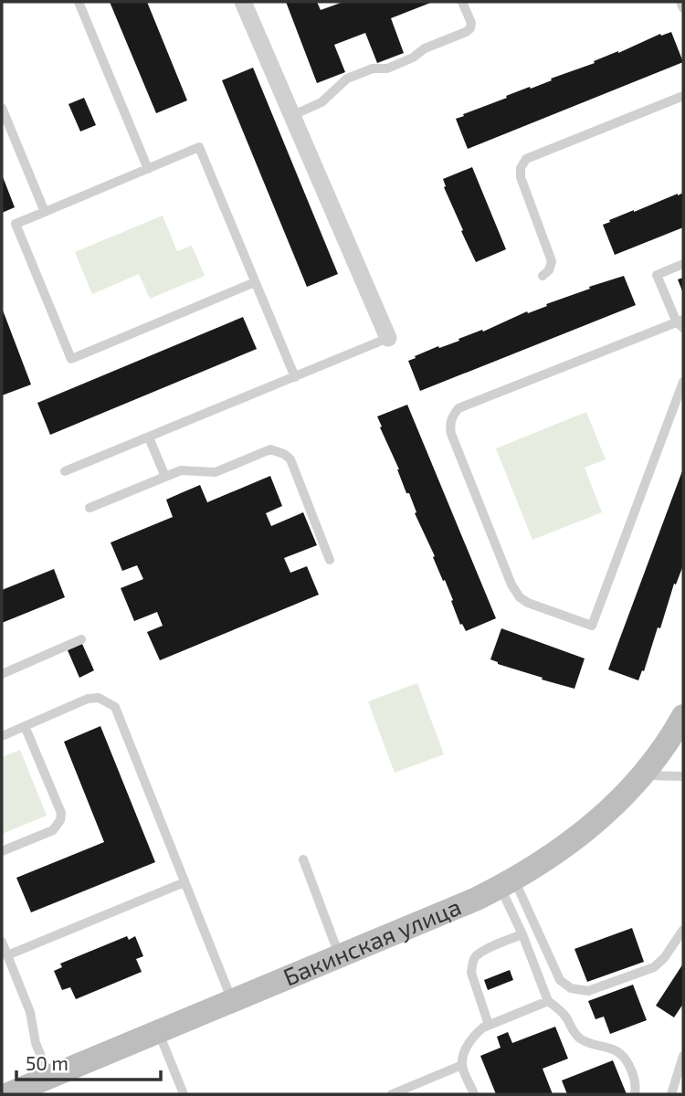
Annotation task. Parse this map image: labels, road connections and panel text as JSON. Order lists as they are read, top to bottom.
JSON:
{
  "streets": {
    "street": ["Бакинская улица"]
  },
  "scale_bar": "50 m"
}
